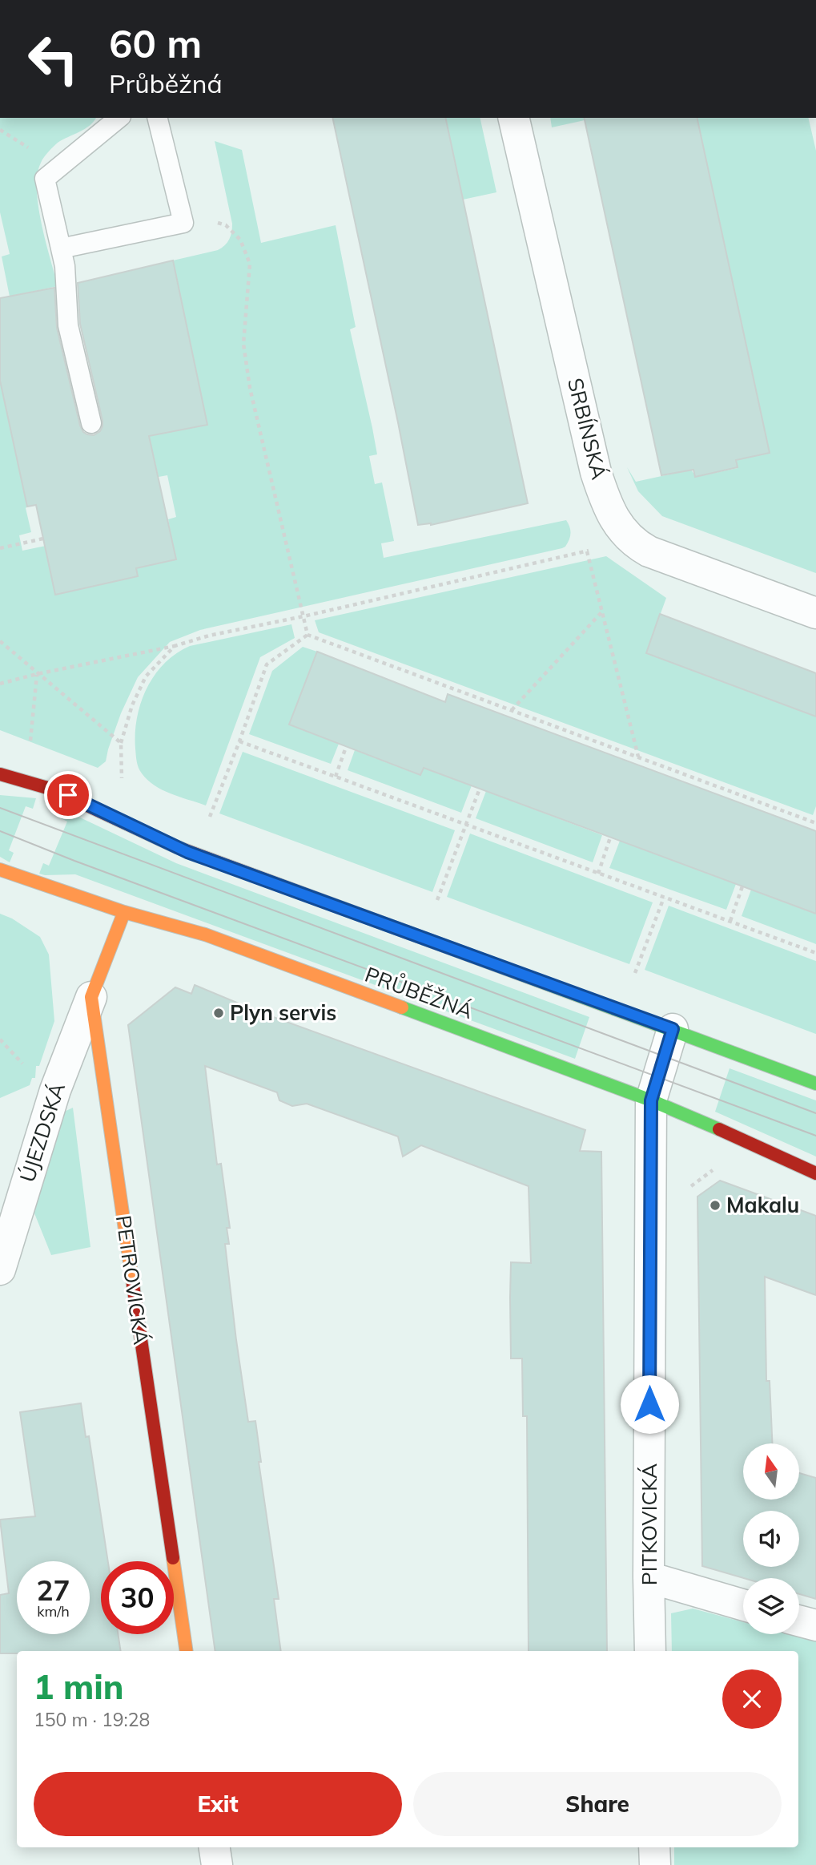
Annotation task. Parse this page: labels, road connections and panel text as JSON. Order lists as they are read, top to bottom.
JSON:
{
  "streets": {
    "main road": ["PRŮBĚŽNÁ", "PETROVICKÁ"],
    "street": ["SRBÍNSKÁ", "ÚJEZDSKÁ", "PITKOVICKÁ"]
  },
  "crossings": [
    ["PRŮBĚŽNÁ", "PETROVICKÁ"],
    ["PRŮBĚŽNÁ", "PITKOVICKÁ"],
    ["ÚJEZDSKÁ", "PETROVICKÁ"]
  ],
  "places": ["Plyn servis", "Makalu"],
  "north": "top",
  "page": {
    "turn": ["60 m", "Průběžná"],
    "speed": "27 km/h",
    "limit": "30",
    "heading": ["1 min", "150 m · 19:28"],
    "buttons": ["Exit", "Share"]
  }
}
